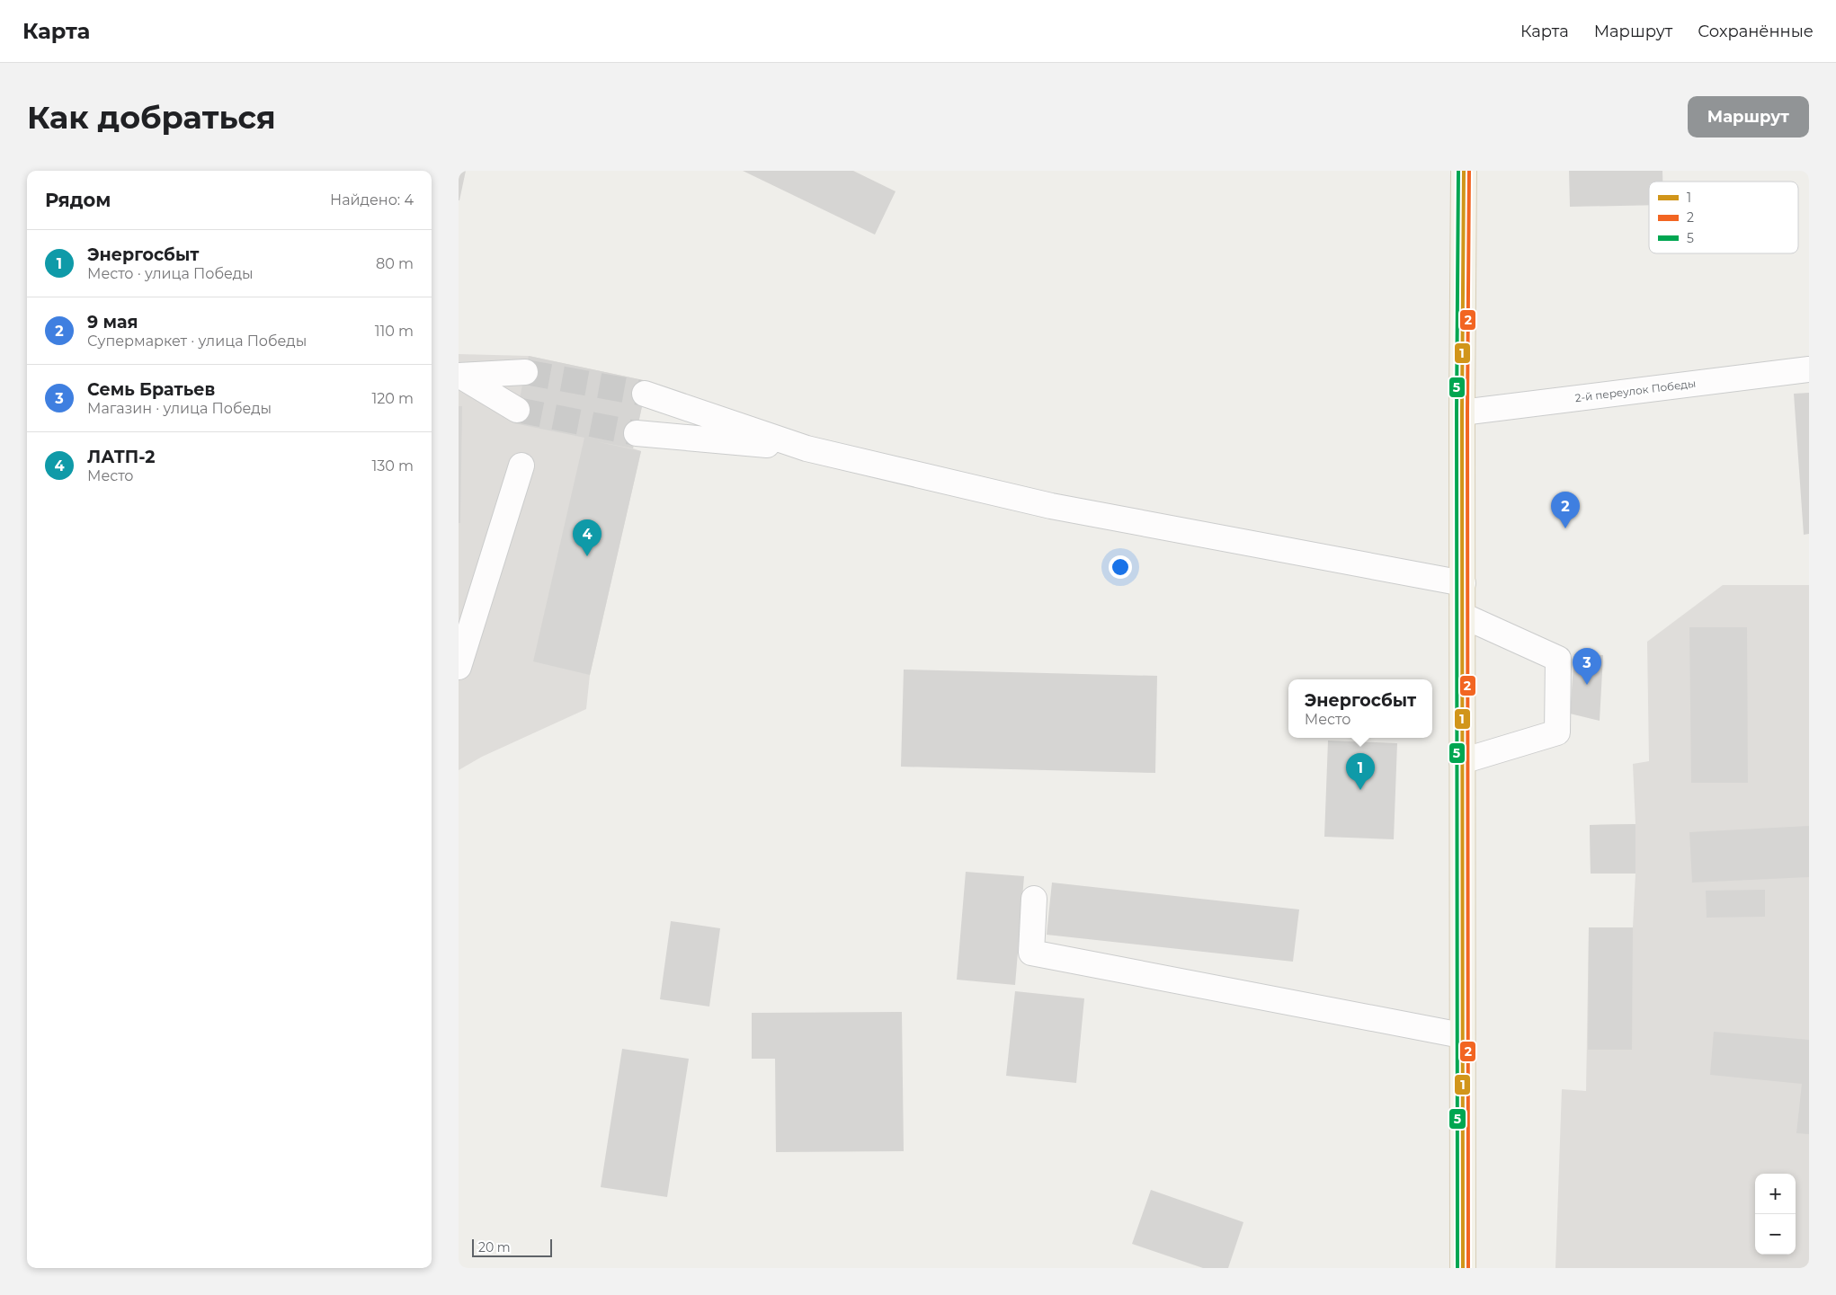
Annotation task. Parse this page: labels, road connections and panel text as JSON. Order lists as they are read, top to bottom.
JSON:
{
  "streets": {
    "street": ["2-й переулок Победы"]
  },
  "lines": ["transit line 1", "transit line 2", "transit line 5"],
  "legend": ["1", "2", "5"],
  "scale_bar": "20 m",
  "page": {
    "header": "Карта",
    "nav": ["Карта", "Маршрут", "Сохранённые"],
    "buttons": "Маршрут",
    "title": "Как добраться",
    "heading": ["Рядом", "Найдено: 4"],
    "list": [
      {
        "mark": "1",
        "name": "Энергосбыт",
        "note": "Место · улица Победы",
        "value": "80 m"
      },
      {
        "mark": "2",
        "name": "9 мая",
        "note": "Супермаркет · улица Победы",
        "value": "110 m"
      },
      {
        "mark": "3",
        "name": "Семь Братьев",
        "note": "Магазин · улица Победы",
        "value": "120 m"
      },
      {
        "mark": "4",
        "name": "ЛАТП-2",
        "note": "Место",
        "value": "130 m"
      }
    ],
    "pins": [
      "2",
      "4",
      "3",
      "1"
    ],
    "popup": ["Энергосбыт", "Место"],
    "map_buttons": ["+", "−"],
    "scale": "20 m"
  }
}
